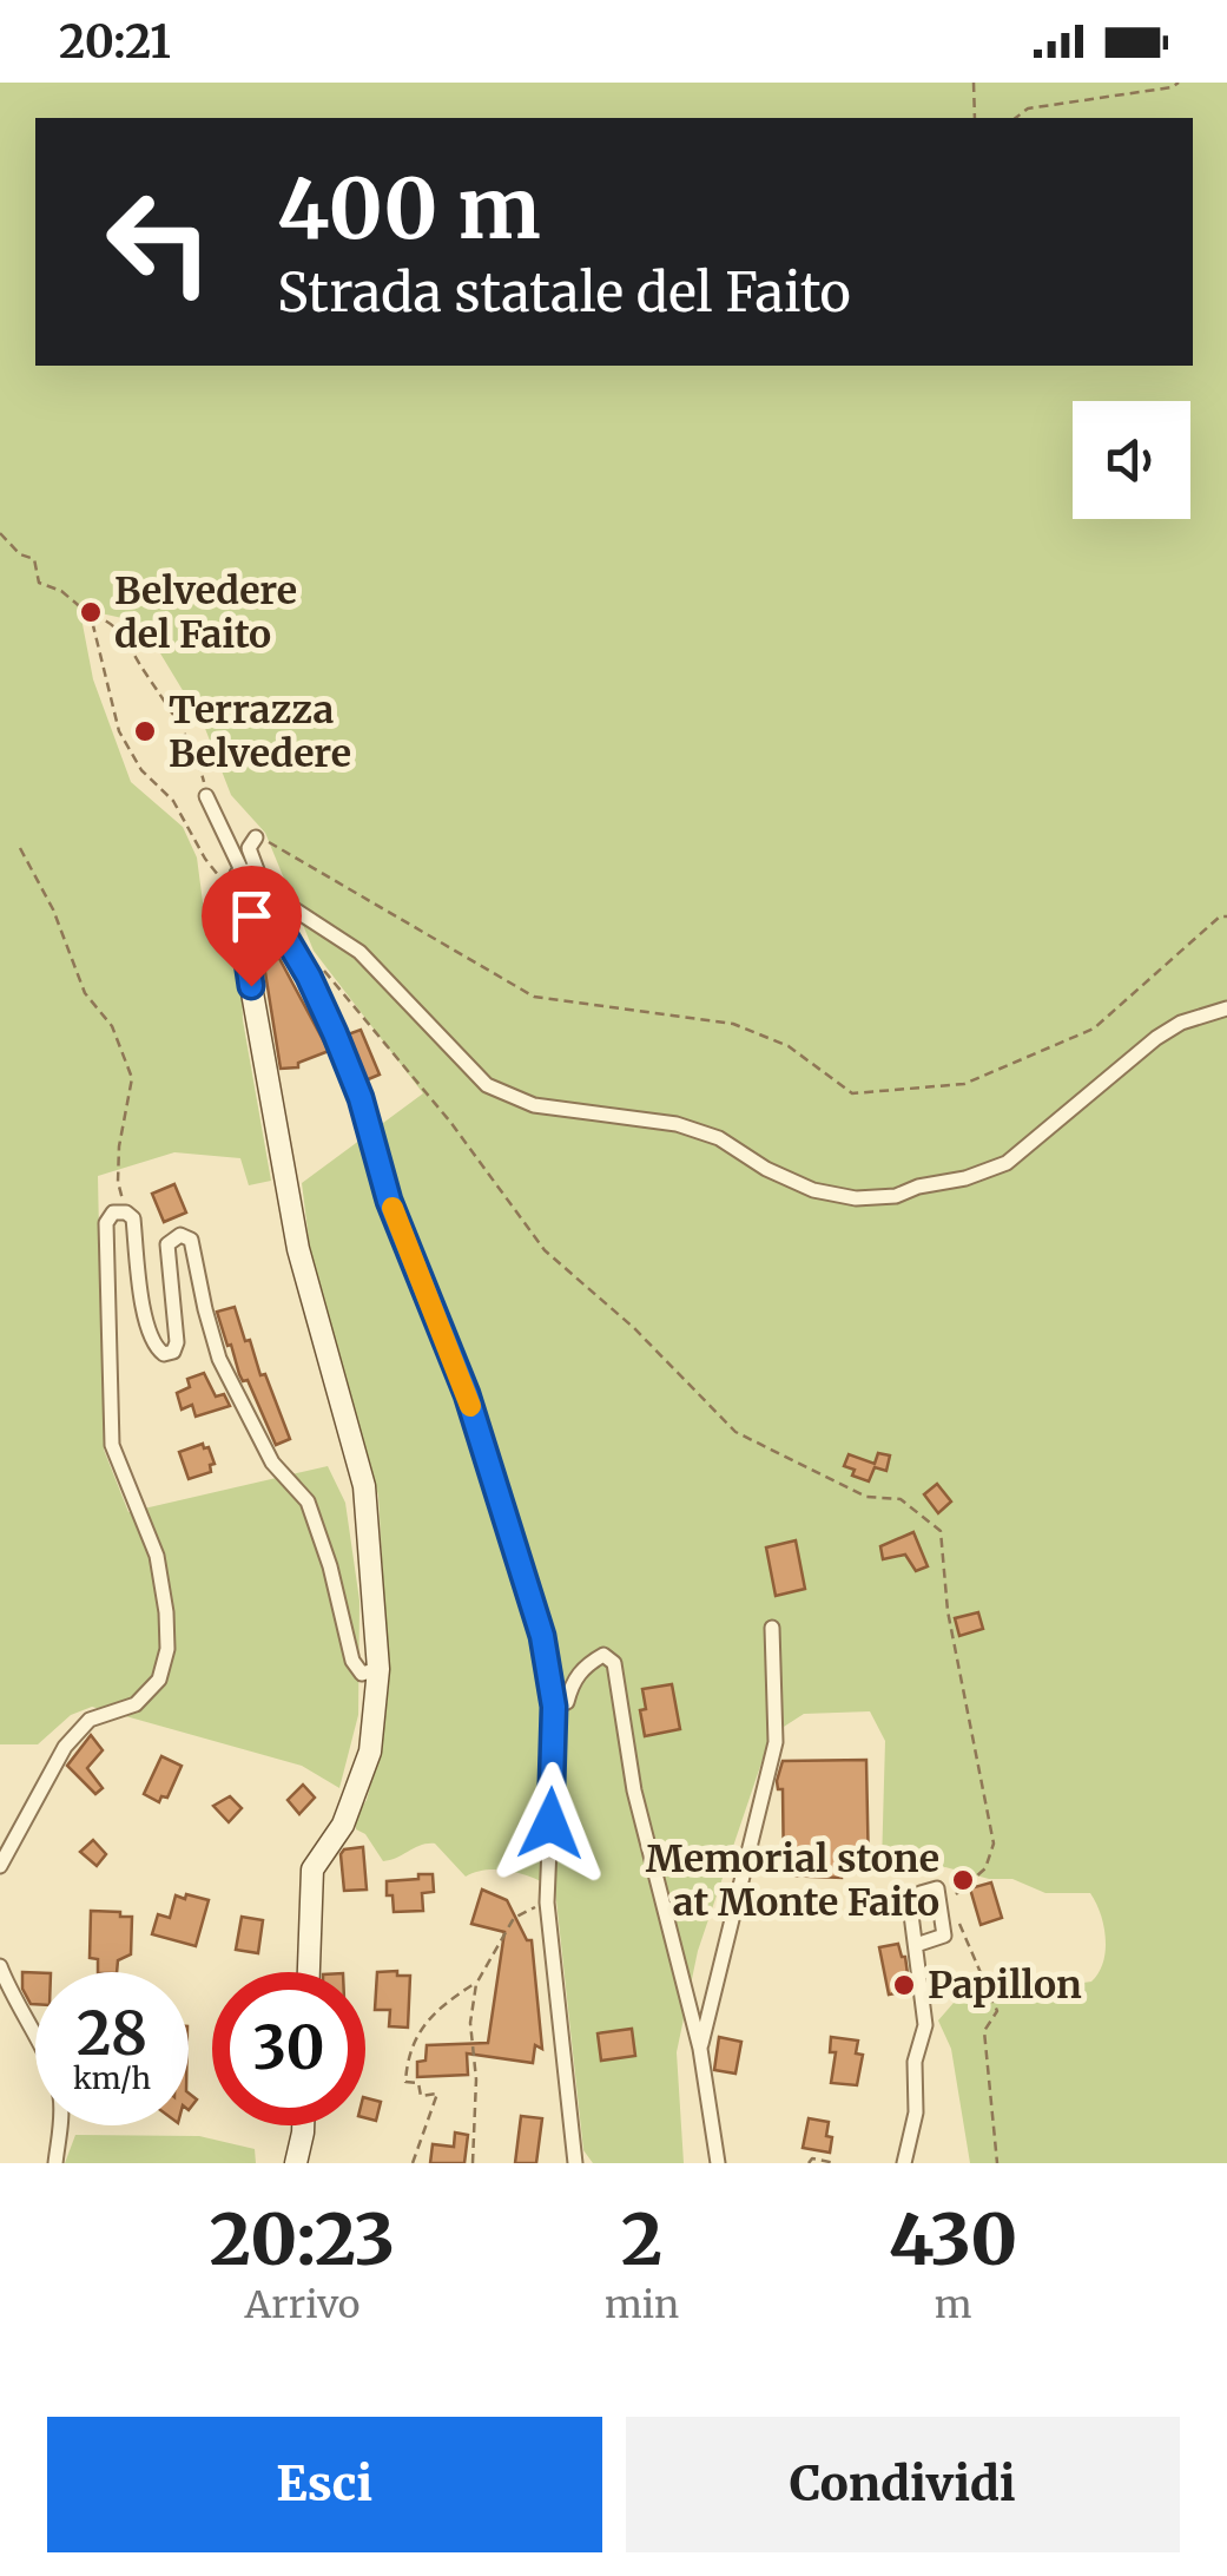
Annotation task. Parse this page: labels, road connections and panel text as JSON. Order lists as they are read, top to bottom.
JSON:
{
  "places": [
    "Belvedere del Faito",
    "Terrazza Belvedere",
    "Memorial stone at Monte Faito",
    "Papillon"
  ],
  "page": {
    "status": "20:21",
    "turn": ["400 m", "Strada statale del Faito"],
    "speed": "28 km/h",
    "limit": "30",
    "eta": [
      "20:23",
      "Arrivo",
      "2",
      "min",
      "430",
      "m"
    ],
    "buttons": ["Esci", "Condividi"]
  }
}
